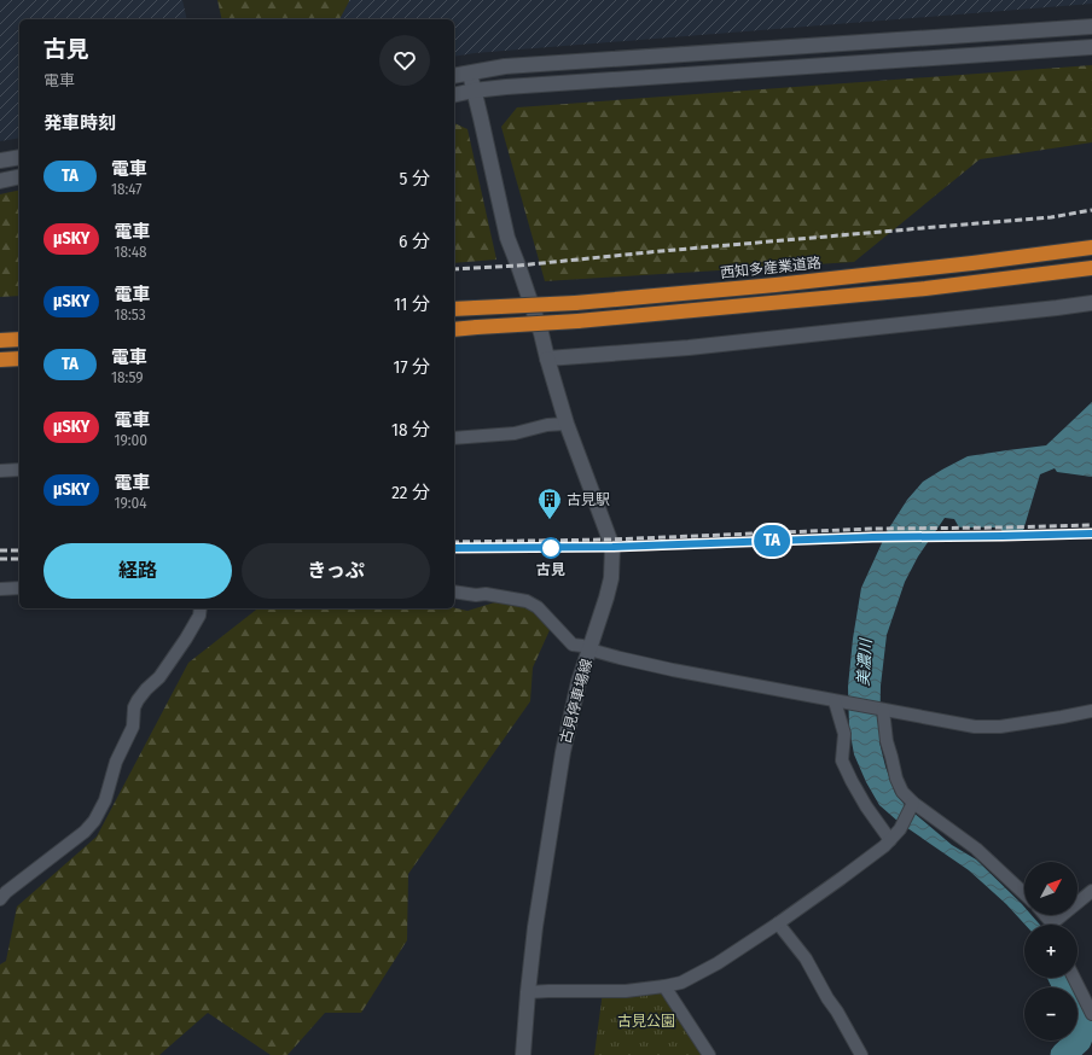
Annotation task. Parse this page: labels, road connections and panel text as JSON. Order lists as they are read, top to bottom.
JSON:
{
  "streets": {
    "highway": ["西知多産業道路"],
    "street": ["古見停車場線"]
  },
  "water": ["美濃川"],
  "parks": ["古見公園"],
  "places": {
    "building": ["古見駅"],
    "other": ["古見"]
  },
  "north": "top right",
  "page": {
    "on_map": "TA",
    "heading": [
      ["古見", "電車"],
      "発車時刻"
    ],
    "list": [
      {
        "mark": "TA",
        "name": "電車",
        "note": "18:47",
        "value": "5 分"
      },
      {
        "mark": "μSKY",
        "name": "電車",
        "note": "18:48",
        "value": "6 分"
      },
      {
        "mark": "μSKY",
        "name": "電車",
        "note": "18:53",
        "value": "11 分"
      },
      {
        "mark": "TA",
        "name": "電車",
        "note": "18:59",
        "value": "17 分"
      },
      {
        "mark": "μSKY",
        "name": "電車",
        "note": "19:00",
        "value": "18 分"
      },
      {
        "mark": "μSKY",
        "name": "電車",
        "note": "19:04",
        "value": "22 分"
      }
    ],
    "buttons": ["経路", "きっぷ"],
    "map_buttons": ["+", "−"]
  }
}
